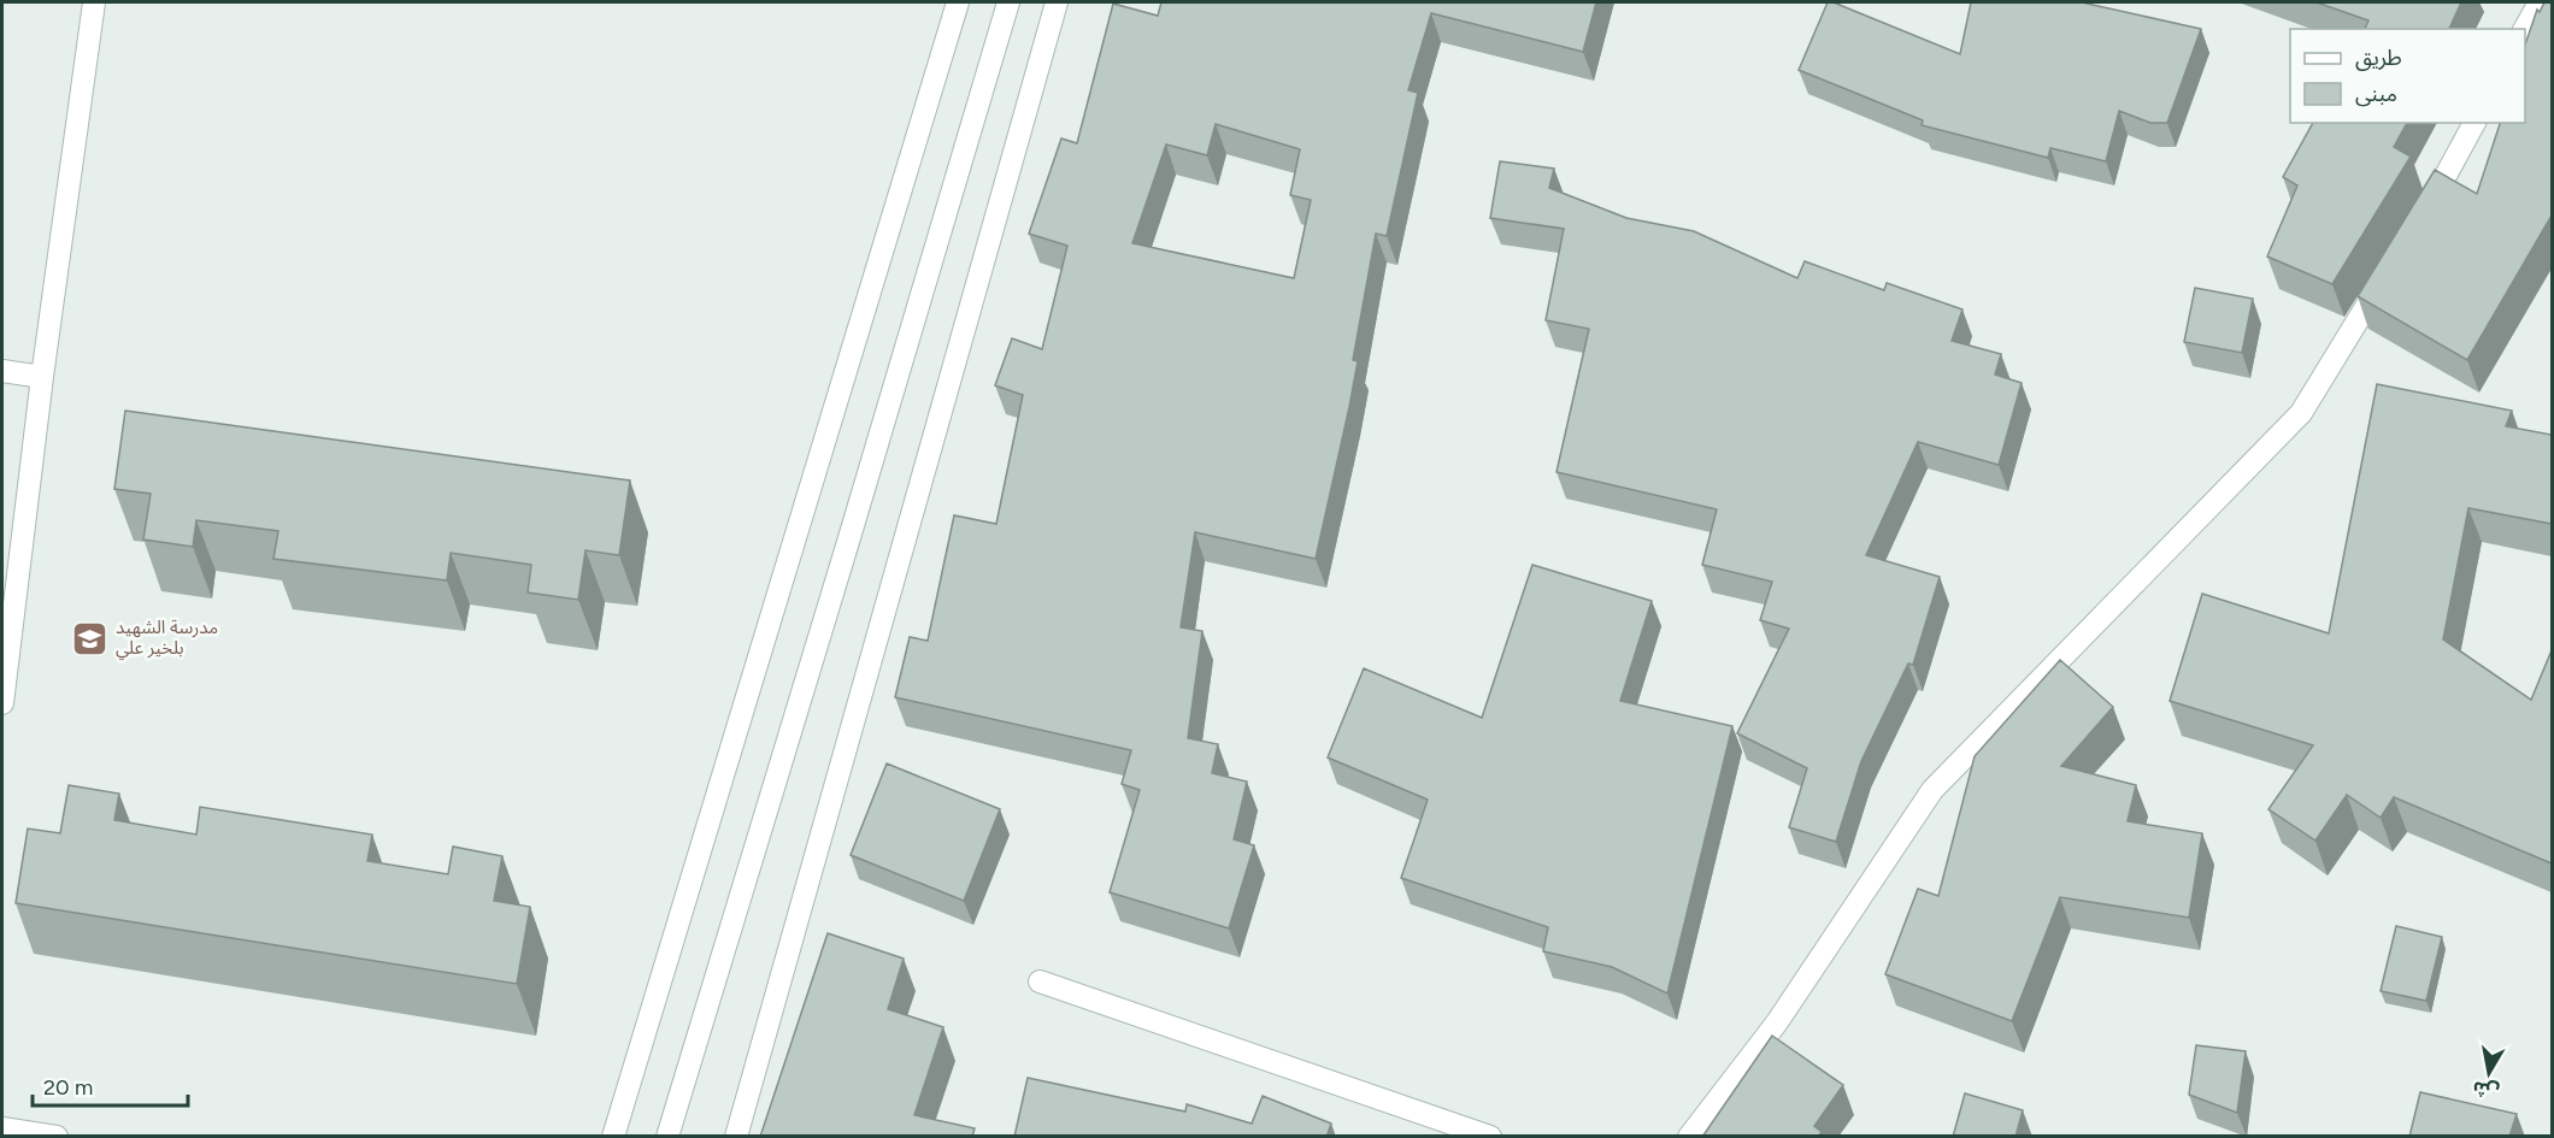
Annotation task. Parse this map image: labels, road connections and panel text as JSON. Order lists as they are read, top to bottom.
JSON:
{
  "places": {
    "school or university": ["مدرسة الشهيد بلخير علي"]
  },
  "legend": ["طريق", "مبنى"],
  "scale_bar": "20 m",
  "north": "bottom"
}
